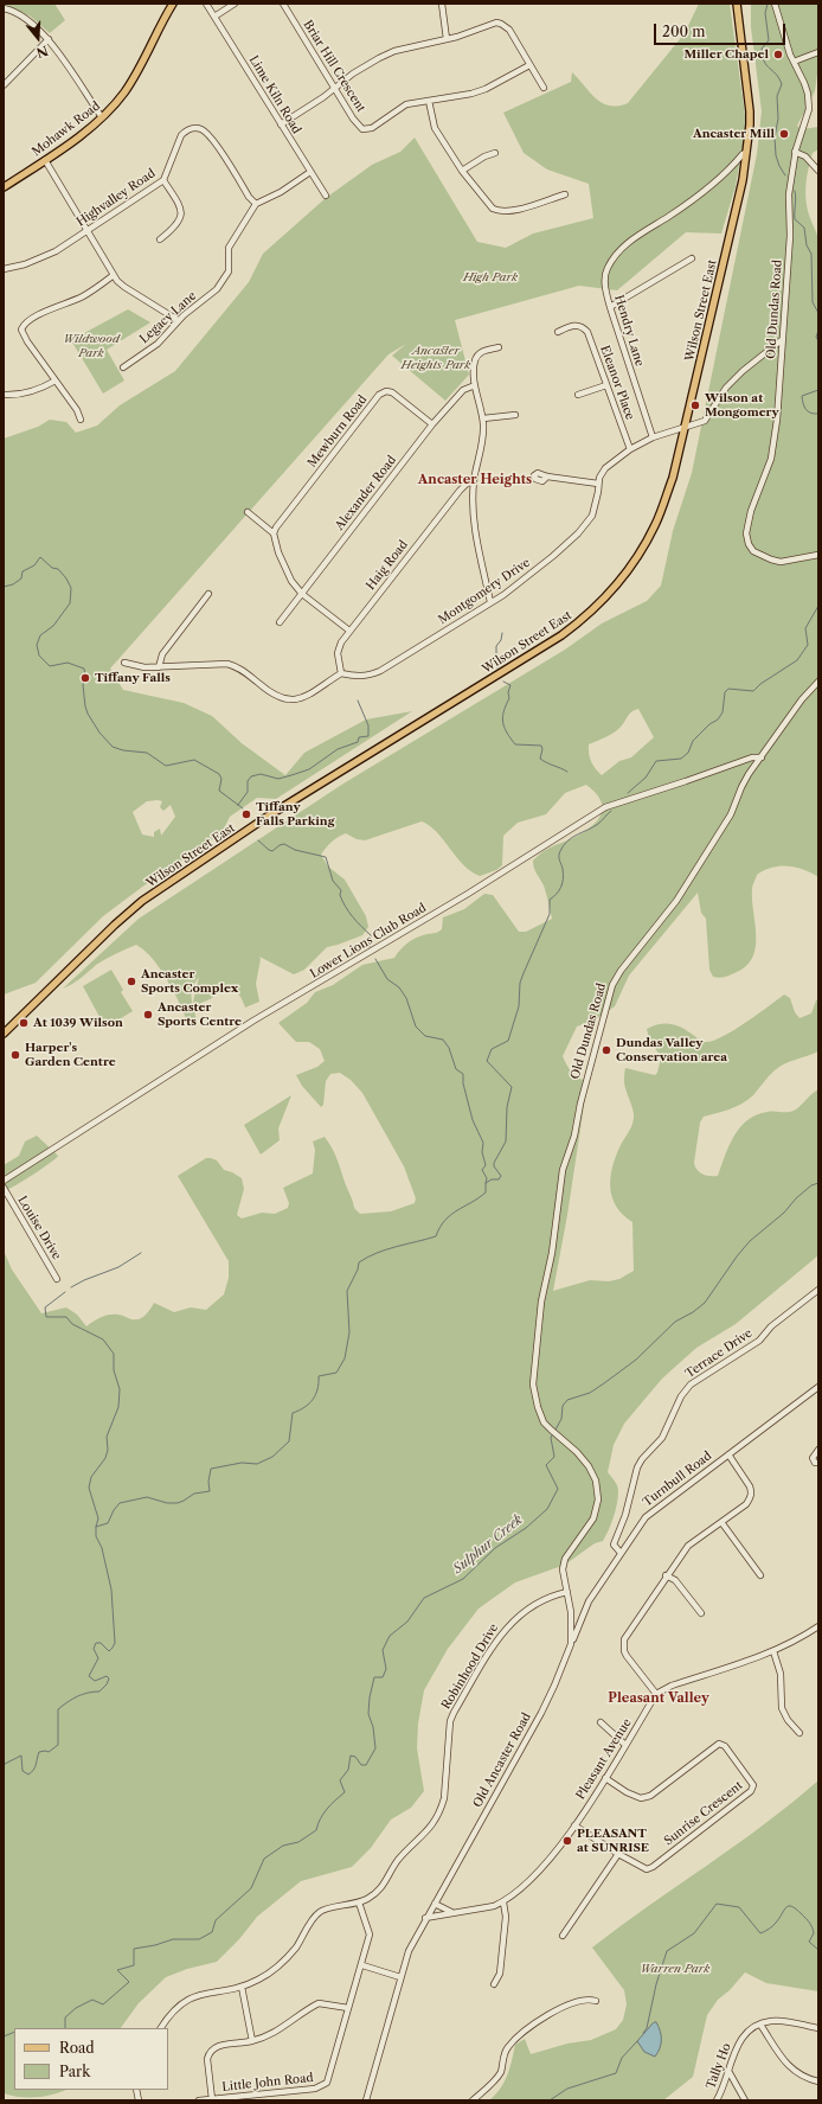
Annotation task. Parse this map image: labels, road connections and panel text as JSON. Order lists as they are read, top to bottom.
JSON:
{
  "streets": {
    "main road": ["Mohawk Road", "Wilson Street East"],
    "street": [
      "Briar Hill Crescent",
      "Lime Kiln Road",
      "Highvalley Road",
      "Old Dundas Road",
      "Legacy Lane",
      "Hendry Lane",
      "Eleanor Place",
      "Mewburn Road",
      "Alexander Road",
      "Haig Road",
      "Montgomery Drive",
      "Lower Lions Club Road",
      "Louise Drive",
      "Terrace Drive",
      "Turnbull Road",
      "Robinhood Drive",
      "Pleasant Avenue",
      "Old Ancaster Road",
      "Sunrise Crescent",
      "Tally Ho",
      "Little John Road"
    ]
  },
  "crossings": [
    ["Highvalley Road", "Legacy Lane"],
    ["Old Dundas Road", "Montgomery Drive"],
    ["Old Dundas Road", "Lower Lions Club Road"],
    ["Old Dundas Road", "Old Ancaster Road"],
    ["Wilson Street East", "Hendry Lane"],
    ["Wilson Street East", "Montgomery Drive"],
    ["Hendry Lane", "Montgomery Drive"],
    ["Eleanor Place", "Montgomery Drive"],
    ["Mewburn Road", "Alexander Road"],
    ["Haig Road", "Montgomery Drive"],
    ["Terrace Drive", "Turnbull Road"],
    ["Turnbull Road", "Old Ancaster Road"],
    ["Robinhood Drive", "Old Ancaster Road"],
    ["Robinhood Drive", "Little John Road"],
    ["Pleasant Avenue", "Old Ancaster Road"],
    ["Pleasant Avenue", "Sunrise Crescent"]
  ],
  "districts": ["Ancaster Heights", "Pleasant Valley"],
  "water": ["Sulphur Creek"],
  "parks": [
    "High Park",
    "Wildwood Park",
    "Ancaster Heights Park",
    "Warren Park"
  ],
  "places": [
    "Miller Chapel",
    "Ancaster Mill",
    "Wilson at Mongomery",
    "Tiffany Falls",
    "Tiffany Falls Parking",
    "Ancaster Sports Complex",
    "Ancaster Sports Centre",
    "At 1039 Wilson",
    "Dundas Valley Conservation area",
    "Harper's Garden Centre",
    "PLEASANT at SUNRISE"
  ],
  "legend": ["Road", "Park"],
  "scale_bar": "200 m",
  "north": "bottom"
}
